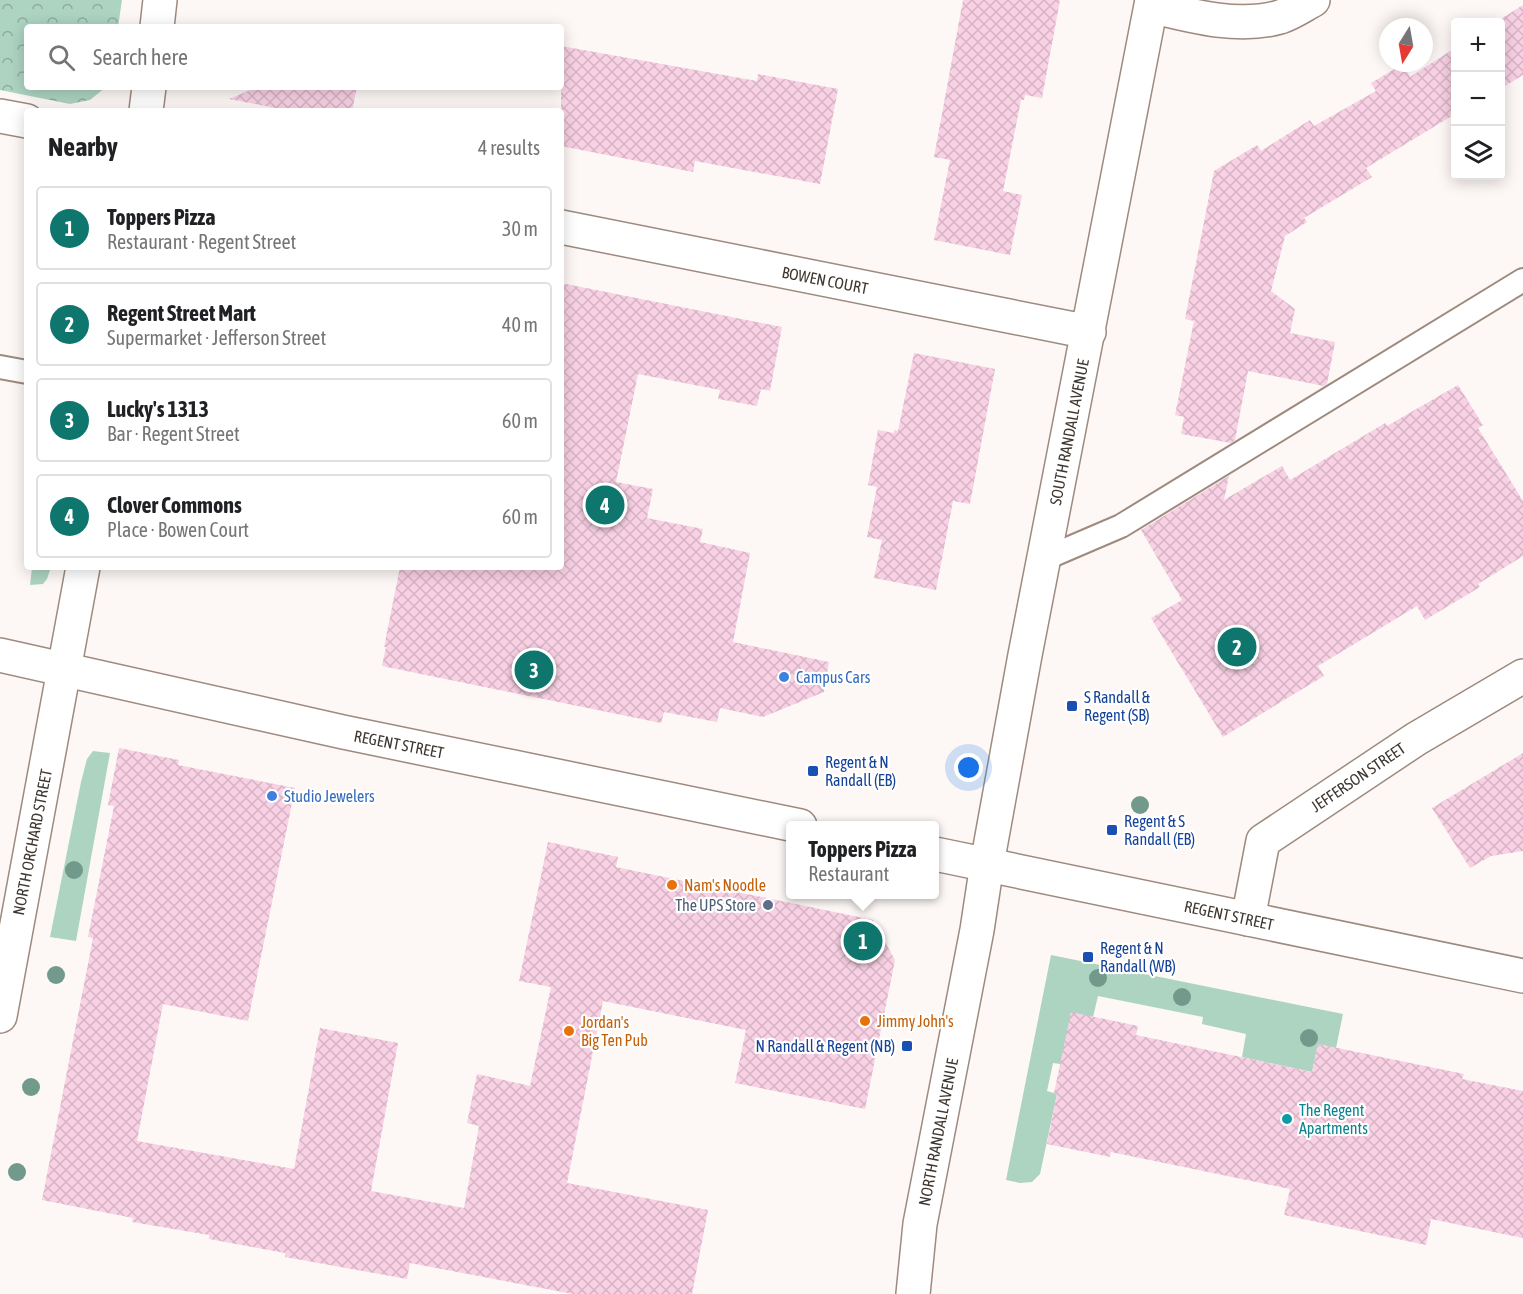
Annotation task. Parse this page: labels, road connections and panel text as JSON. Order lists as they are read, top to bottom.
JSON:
{
  "streets": {
    "street": [
      "BOWEN COURT",
      "SOUTH RANDALL AVENUE",
      "REGENT STREET",
      "JEFFERSON STREET",
      "NORTH ORCHARD STREET",
      "NORTH RANDALL AVENUE"
    ]
  },
  "crossings": [
    ["BOWEN COURT", "SOUTH RANDALL AVENUE"],
    ["SOUTH RANDALL AVENUE", "REGENT STREET"],
    ["SOUTH RANDALL AVENUE", "NORTH RANDALL AVENUE"],
    ["REGENT STREET", "JEFFERSON STREET"],
    ["REGENT STREET", "NORTH ORCHARD STREET"],
    ["REGENT STREET", "NORTH RANDALL AVENUE"]
  ],
  "places": {
    "other": [
      "Campus Cars",
      "Studio Jewelers",
      "Nam's Noodle",
      "The UPS Store",
      "Jimmy John's",
      "Jordan's Big Ten Pub",
      "The Regent Apartments"
    ],
    "transit": [
      "S Randall & Regent (SB)",
      "Regent & N Randall (EB)",
      "Regent & S Randall (EB)",
      "Regent & N Randall (WB)",
      "N Randall & Regent (NB)"
    ]
  },
  "north": "bottom",
  "page": {
    "map_buttons": ["+", "−"],
    "search": "Search here",
    "heading": ["Nearby", "4 results"],
    "list": [
      {
        "mark": "1",
        "name": "Toppers Pizza",
        "note": "Restaurant · Regent Street",
        "value": "30 m"
      },
      {
        "mark": "2",
        "name": "Regent Street Mart",
        "note": "Supermarket · Jefferson Street",
        "value": "40 m"
      },
      {
        "mark": "3",
        "name": "Lucky's 1313",
        "note": "Bar · Regent Street",
        "value": "60 m"
      },
      {
        "mark": "4",
        "name": "Clover Commons",
        "note": "Place · Bowen Court",
        "value": "60 m"
      }
    ],
    "pins": [
      "4",
      "2",
      "3",
      "1"
    ],
    "popup": ["Toppers Pizza", "Restaurant"]
  }
}
